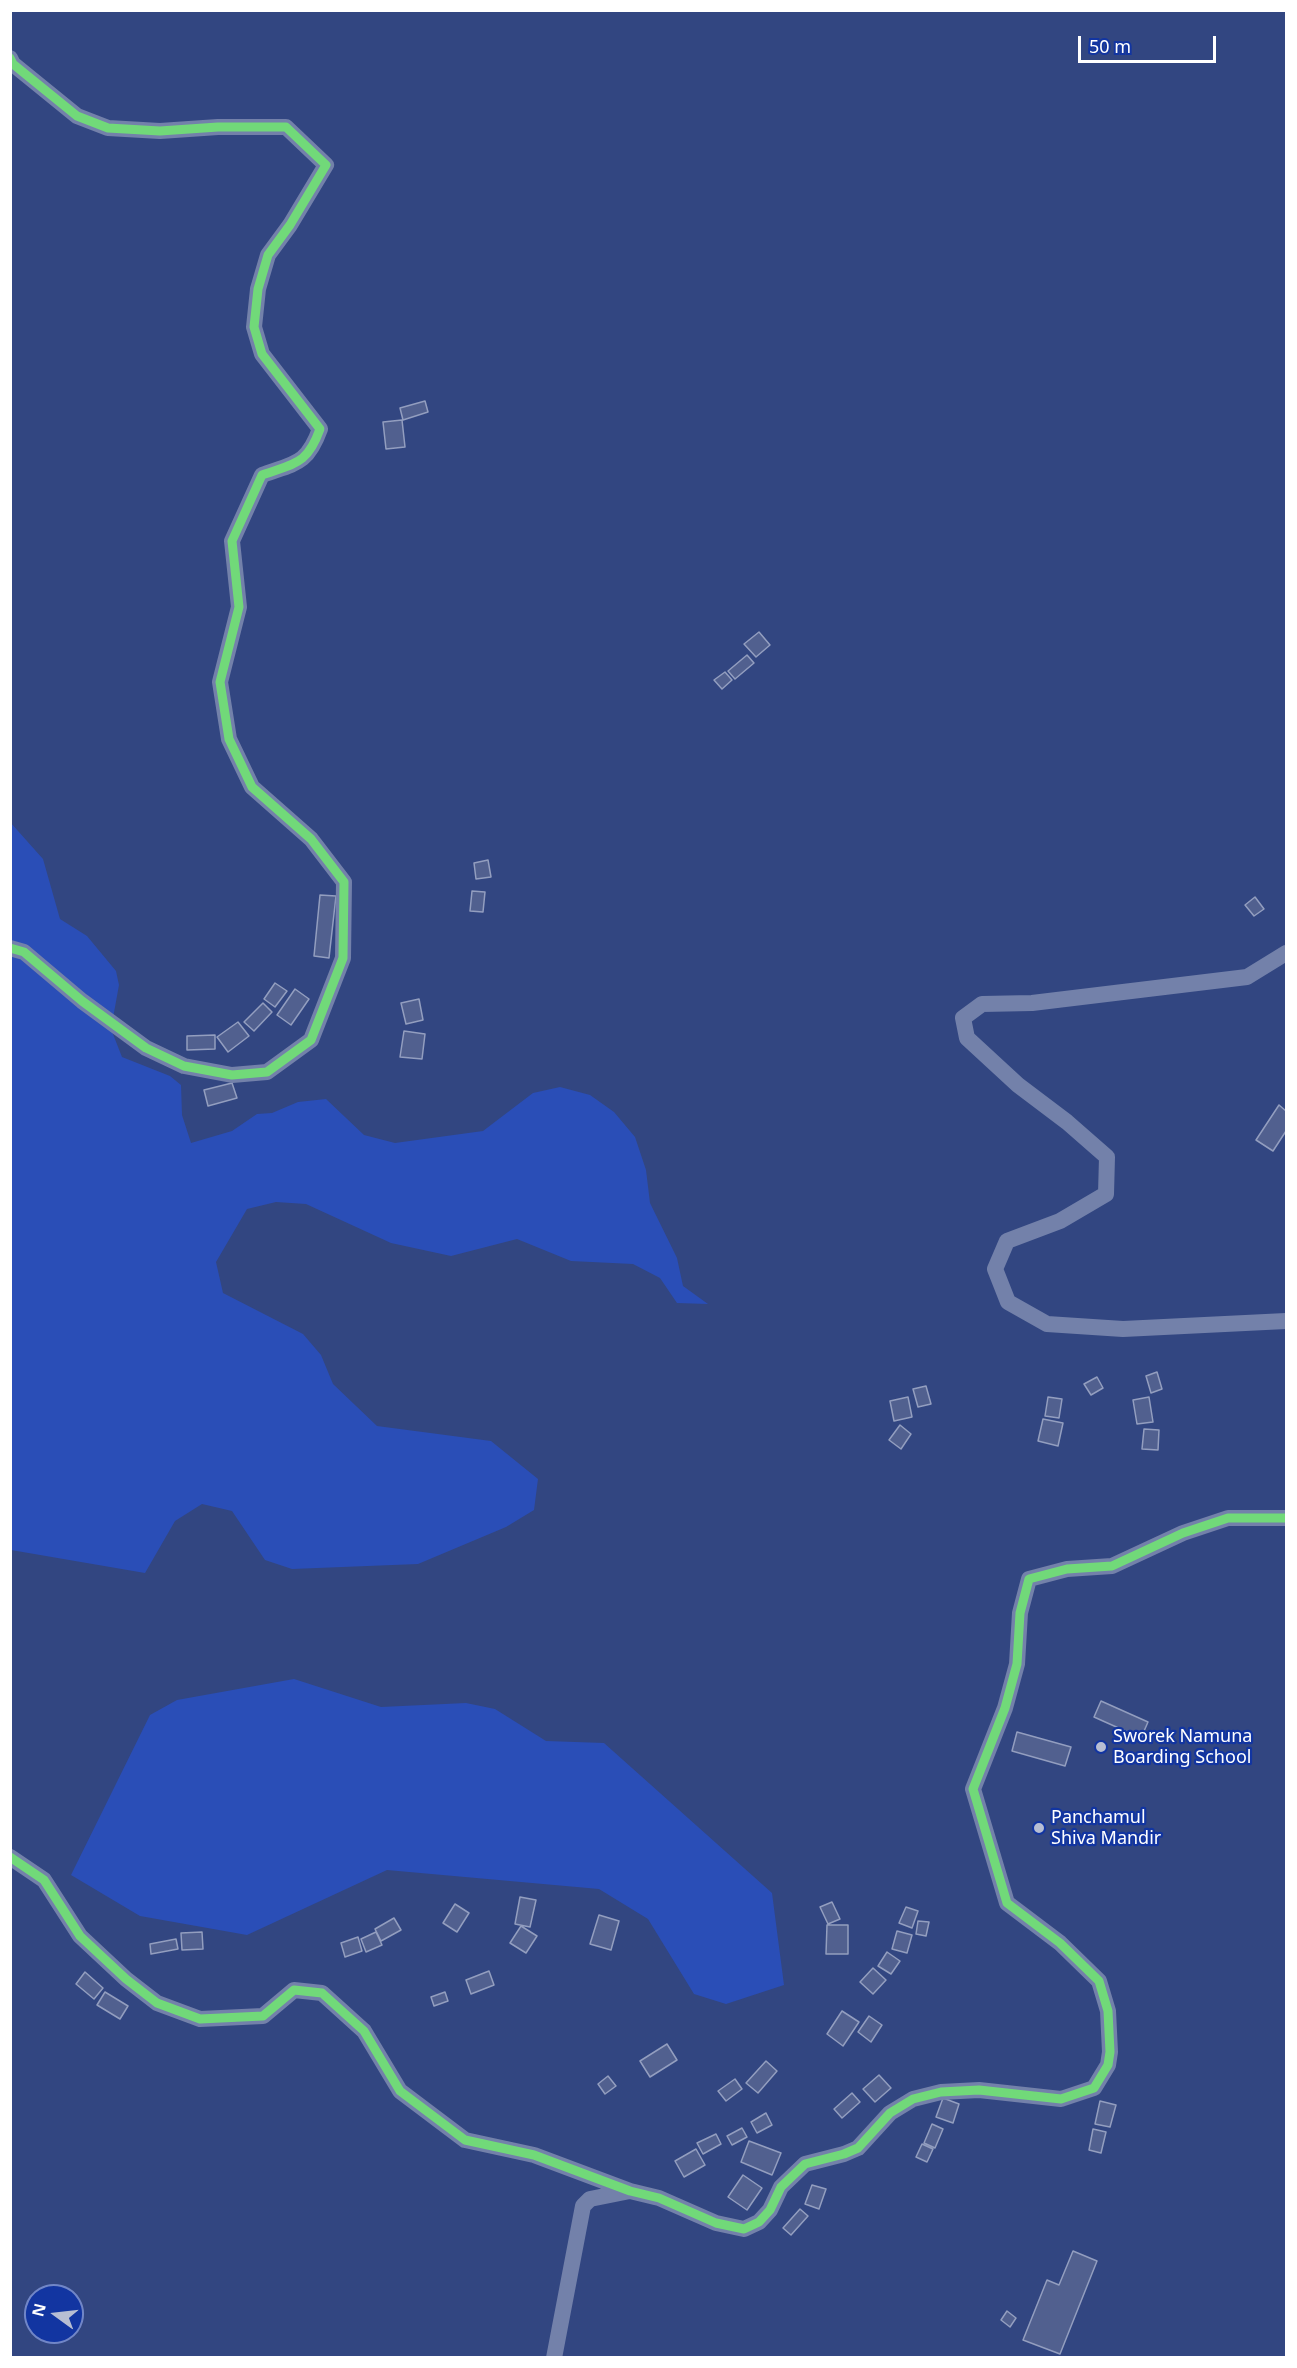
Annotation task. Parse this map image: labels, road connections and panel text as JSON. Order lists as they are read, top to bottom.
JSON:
{
  "places": ["Sworek Namuna Boarding School", "Panchamul Shiva Mandir"],
  "scale_bar": "50 m",
  "north": "left"
}
